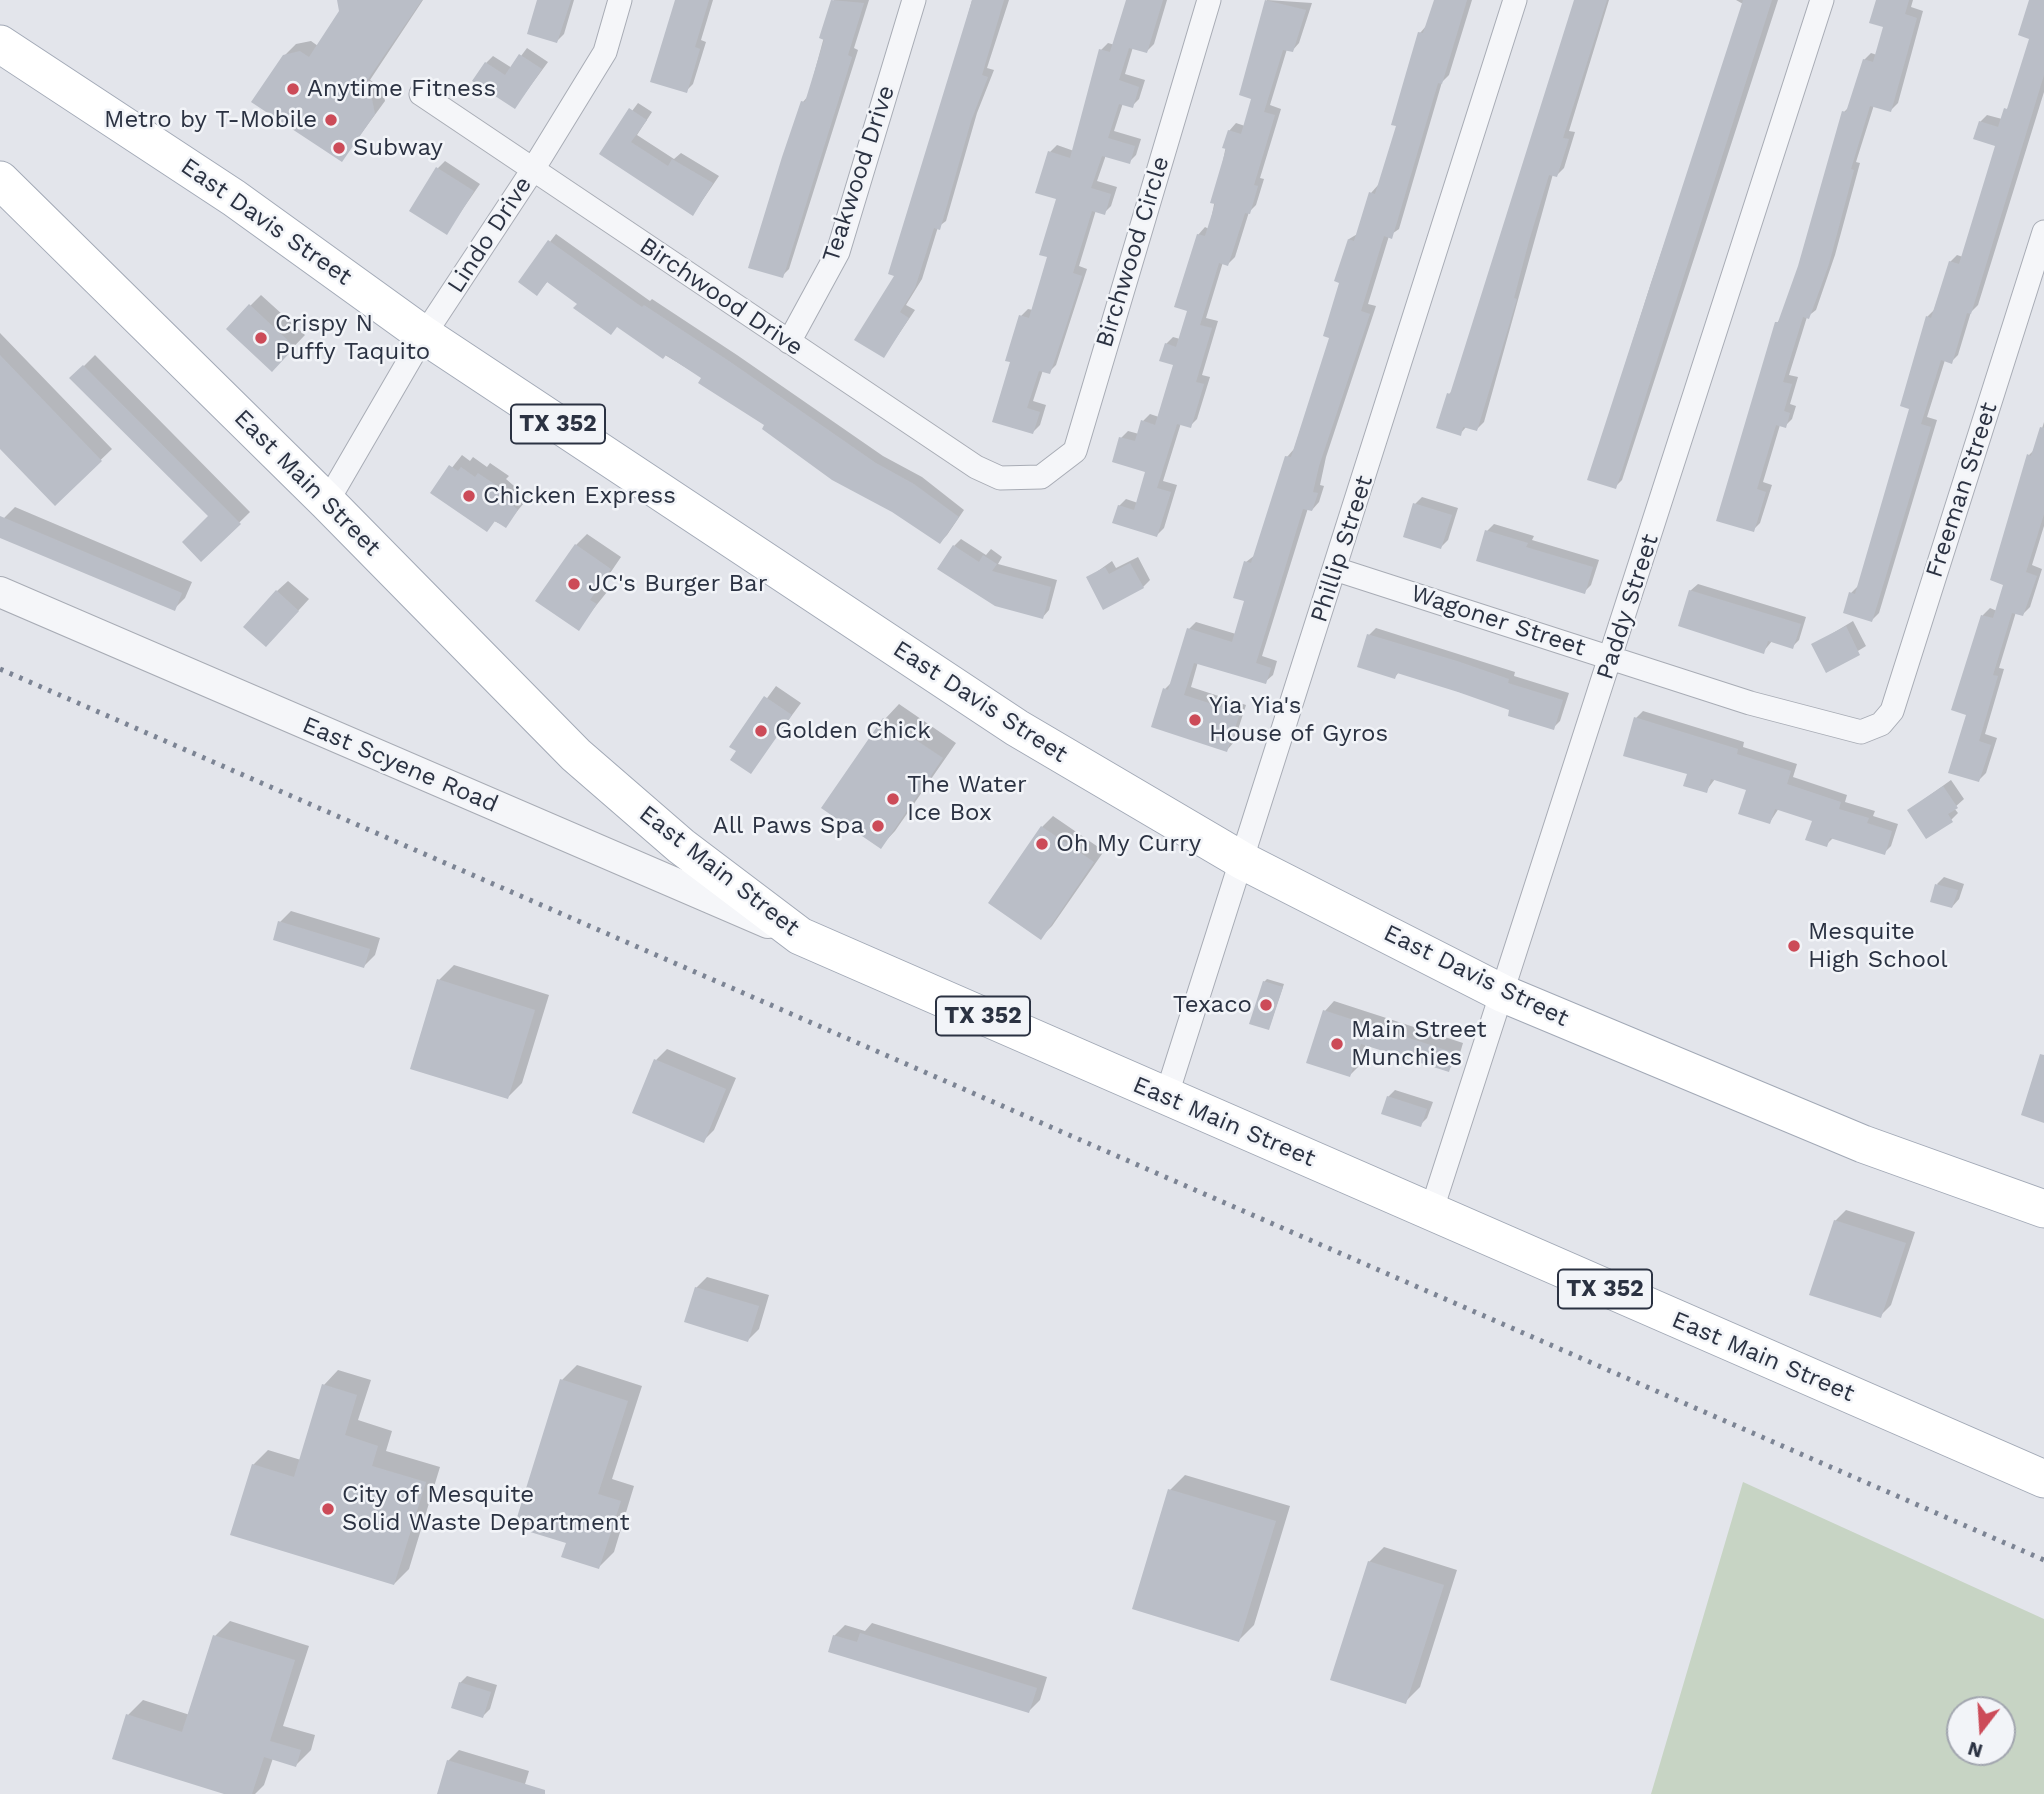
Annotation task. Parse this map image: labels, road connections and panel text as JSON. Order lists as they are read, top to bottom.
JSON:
{
  "streets": {
    "main road": ["East Davis Street", "TX 352", "East Main Street"],
    "street": [
      "Teakwood Drive",
      "Lindo Drive",
      "Birchwood Circle",
      "Birchwood Drive",
      "Freeman Street",
      "Phillip Street",
      "Paddy Street",
      "Wagoner Street",
      "East Scyene Road"
    ]
  },
  "crossings": [
    ["Teakwood Drive", "Birchwood Drive"],
    ["East Davis Street", "Lindo Drive"],
    ["East Davis Street", "Phillip Street"],
    ["East Davis Street", "Paddy Street"],
    ["Lindo Drive", "Birchwood Drive"],
    ["Lindo Drive", "East Main Street"],
    ["Birchwood Circle", "Birchwood Drive"],
    ["East Main Street", "Phillip Street"],
    ["East Main Street", "Paddy Street"],
    ["East Main Street", "East Scyene Road"],
    ["Freeman Street", "Wagoner Street"],
    ["Phillip Street", "Wagoner Street"],
    ["Paddy Street", "Wagoner Street"]
  ],
  "places": [
    "Anytime Fitness",
    "Metro by T-Mobile",
    "Subway",
    "Crispy N Puffy Taquito",
    "Chicken Express",
    "JC's Burger Bar",
    "Yia Yia's House of Gyros",
    "Golden Chick",
    "The Water Ice Box",
    "All Paws Spa",
    "Oh My Curry",
    "Mesquite High School",
    "Texaco",
    "Main Street Munchies",
    "City of Mesquite Solid Waste Department"
  ],
  "north": "bottom"
}
